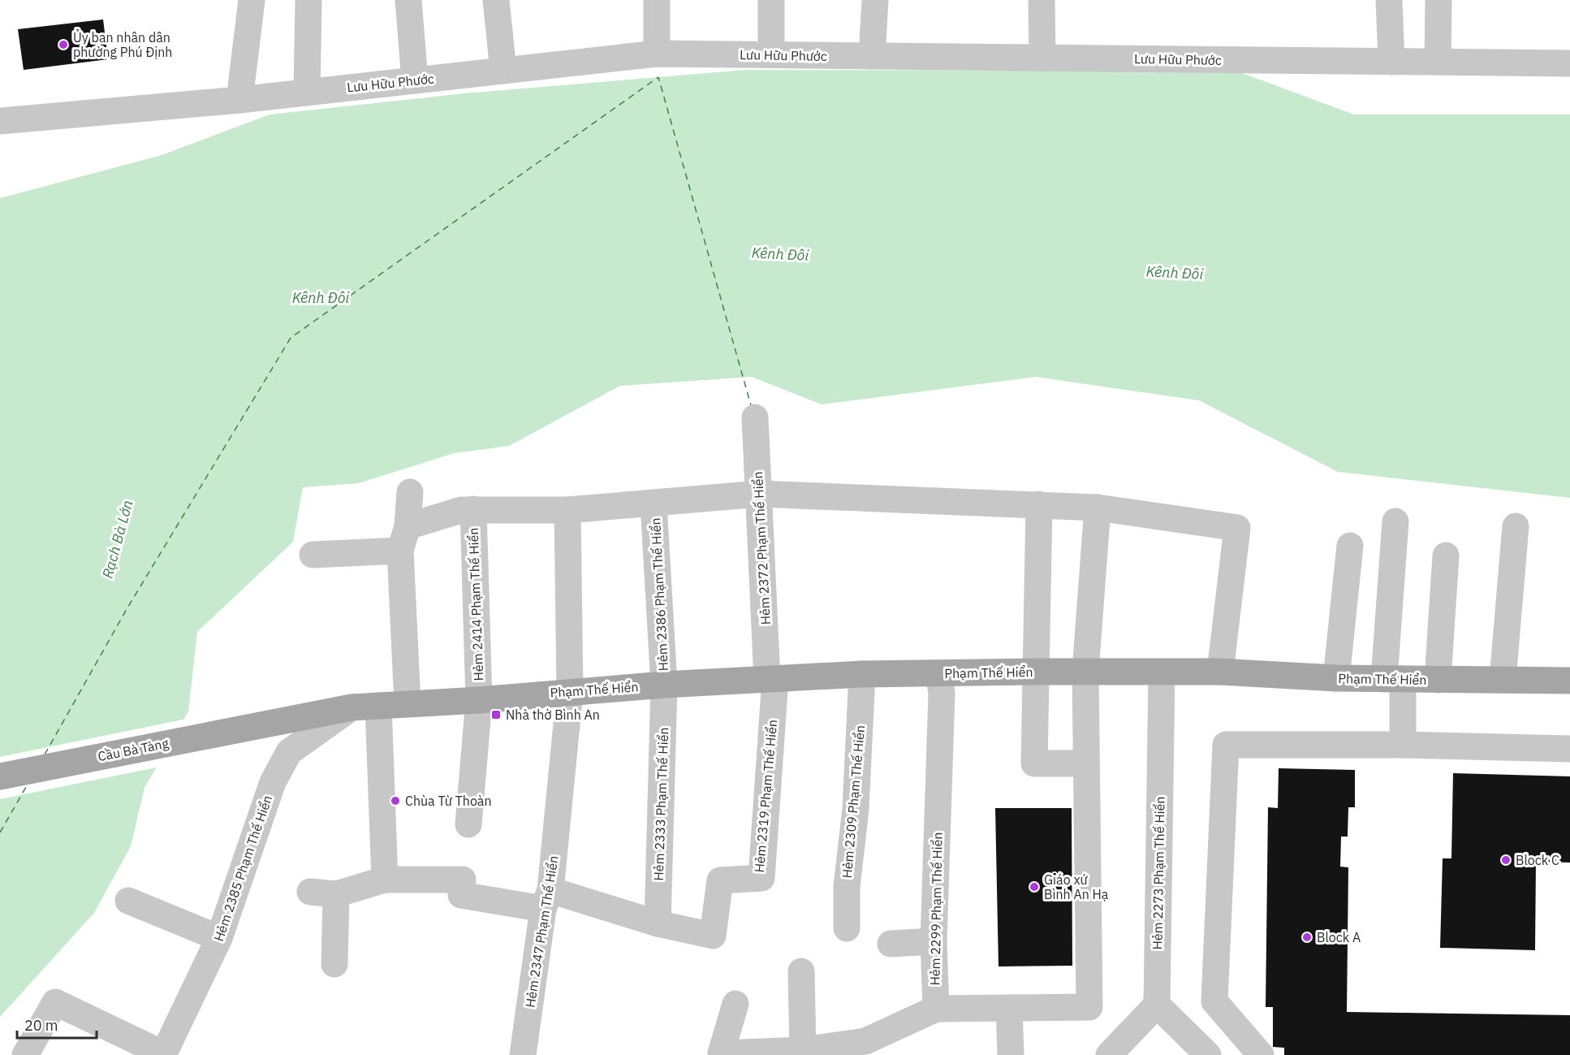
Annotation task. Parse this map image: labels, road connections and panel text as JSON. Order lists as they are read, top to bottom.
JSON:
{
  "streets": {
    "main road": ["Phạm Thế Hiển", "Cầu Bà Tàng"],
    "street": [
      "Lưu Hữu Phước",
      "Hẻm 2372 Phạm Thế Hiển",
      "Hẻm 2386 Phạm Thế Hiển",
      "Hẻm 2414 Phạm Thế Hiển",
      "Hẻm 2319 Phạm Thế Hiển",
      "Hẻm 2309 Phạm Thế Hiển",
      "Hẻm 2333 Phạm Thế Hiển",
      "Hẻm 2385 Phạm Thế Hiển",
      "Hẻm 2273 Phạm Thế Hiển",
      "Hẻm 2299 Phạm Thế Hiển",
      "Hẻm 2347 Phạm Thế Hiển"
    ]
  },
  "crossings": [
    ["Hẻm 2372 Phạm Thế Hiển", "Phạm Thế Hiển"],
    ["Hẻm 2372 Phạm Thế Hiển", "Hẻm 2319 Phạm Thế Hiển"],
    ["Hẻm 2386 Phạm Thế Hiển", "Phạm Thế Hiển"],
    ["Hẻm 2386 Phạm Thế Hiển", "Hẻm 2333 Phạm Thế Hiển"],
    ["Hẻm 2414 Phạm Thế Hiển", "Phạm Thế Hiển"],
    ["Phạm Thế Hiển", "Cầu Bà Tàng"],
    ["Phạm Thế Hiển", "Hẻm 2319 Phạm Thế Hiển"],
    ["Phạm Thế Hiển", "Hẻm 2309 Phạm Thế Hiển"],
    ["Phạm Thế Hiển", "Hẻm 2333 Phạm Thế Hiển"],
    ["Phạm Thế Hiển", "Hẻm 2385 Phạm Thế Hiển"],
    ["Phạm Thế Hiển", "Hẻm 2273 Phạm Thế Hiển"],
    ["Phạm Thế Hiển", "Hẻm 2299 Phạm Thế Hiển"],
    ["Phạm Thế Hiển", "Hẻm 2347 Phạm Thế Hiển"],
    ["Cầu Bà Tàng", "Hẻm 2385 Phạm Thế Hiển"],
    ["Hẻm 2319 Phạm Thế Hiển", "Hẻm 2333 Phạm Thế Hiển"]
  ],
  "water": ["Kênh Đôi", "Rạch Bà Lớn"],
  "places": {
    "other": [
      "Ủy ban nhân dân phường Phú Định",
      "Chùa Từ Thoàn",
      "Block C",
      "Giáo xứ Bình An Hạ",
      "Block A"
    ],
    "transit": ["Nhà thờ Bình An"]
  },
  "scale_bar": "20 m"
}
